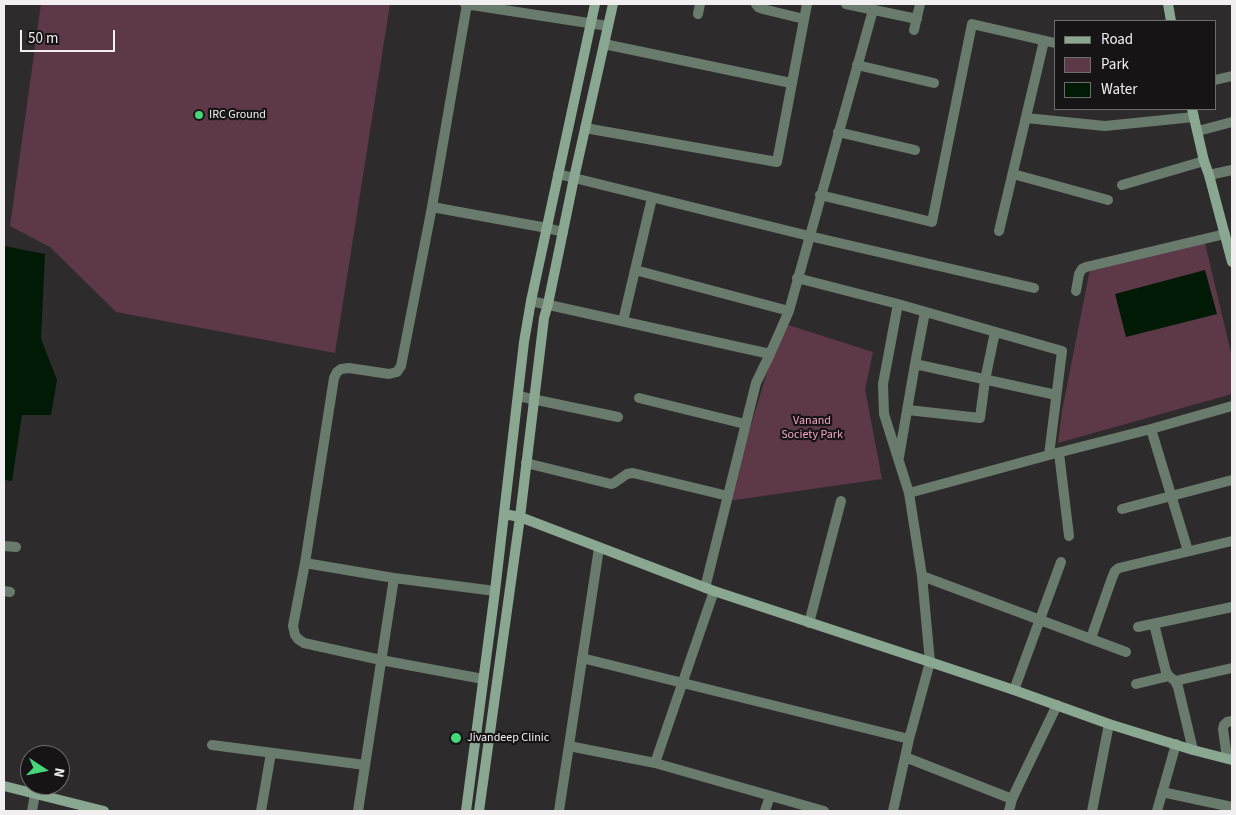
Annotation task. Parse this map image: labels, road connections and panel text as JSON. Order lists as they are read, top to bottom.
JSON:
{
  "parks": ["Vanand Society Park"],
  "places": ["IRC Ground", "Jivandeep Clinic"],
  "legend": ["Road", "Park", "Water"],
  "scale_bar": "50 m",
  "north": "right"
}
